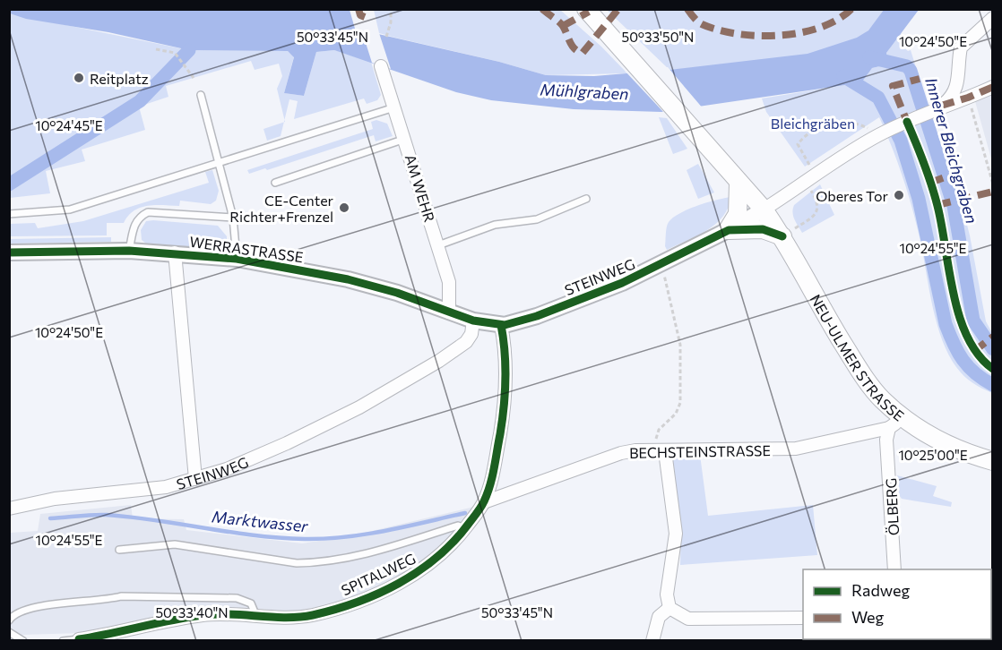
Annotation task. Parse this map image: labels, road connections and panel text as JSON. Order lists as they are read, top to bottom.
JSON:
{
  "streets": {
    "main road": ["NEU-ULMER STRASSE"],
    "street": [
      "AM WEHR",
      "WERRASTRASSE",
      "STEINWEG",
      "BECHSTEINSTRASSE",
      "ÖLBERG",
      "SPITALWEG"
    ]
  },
  "crossings": [
    ["AM WEHR", "WERRASTRASSE"],
    ["WERRASTRASSE", "STEINWEG"],
    ["STEINWEG", "NEU-ULMER STRASSE"],
    ["STEINWEG", "SPITALWEG"],
    ["NEU-ULMER STRASSE", "BECHSTEINSTRASSE"],
    ["NEU-ULMER STRASSE", "ÖLBERG"],
    ["BECHSTEINSTRASSE", "ÖLBERG"],
    ["BECHSTEINSTRASSE", "SPITALWEG"]
  ],
  "water": ["Mühlgraben", "Innerer Bleichgraben", "Marktwasser"],
  "parks": ["Bleichgräben"],
  "places": ["Reitplatz", "Oberes Tor", "CE-Center Richter+Frenzel"],
  "legend": ["Radweg", "Weg"],
  "coordinates": [
    "50°33'45\"N",
    "50°33'50\"N",
    "10°24'50\"E",
    "10°24'45\"E",
    "10°24'55\"E",
    "10°25'00\"E",
    "50°33'40\"N"
  ]
}
